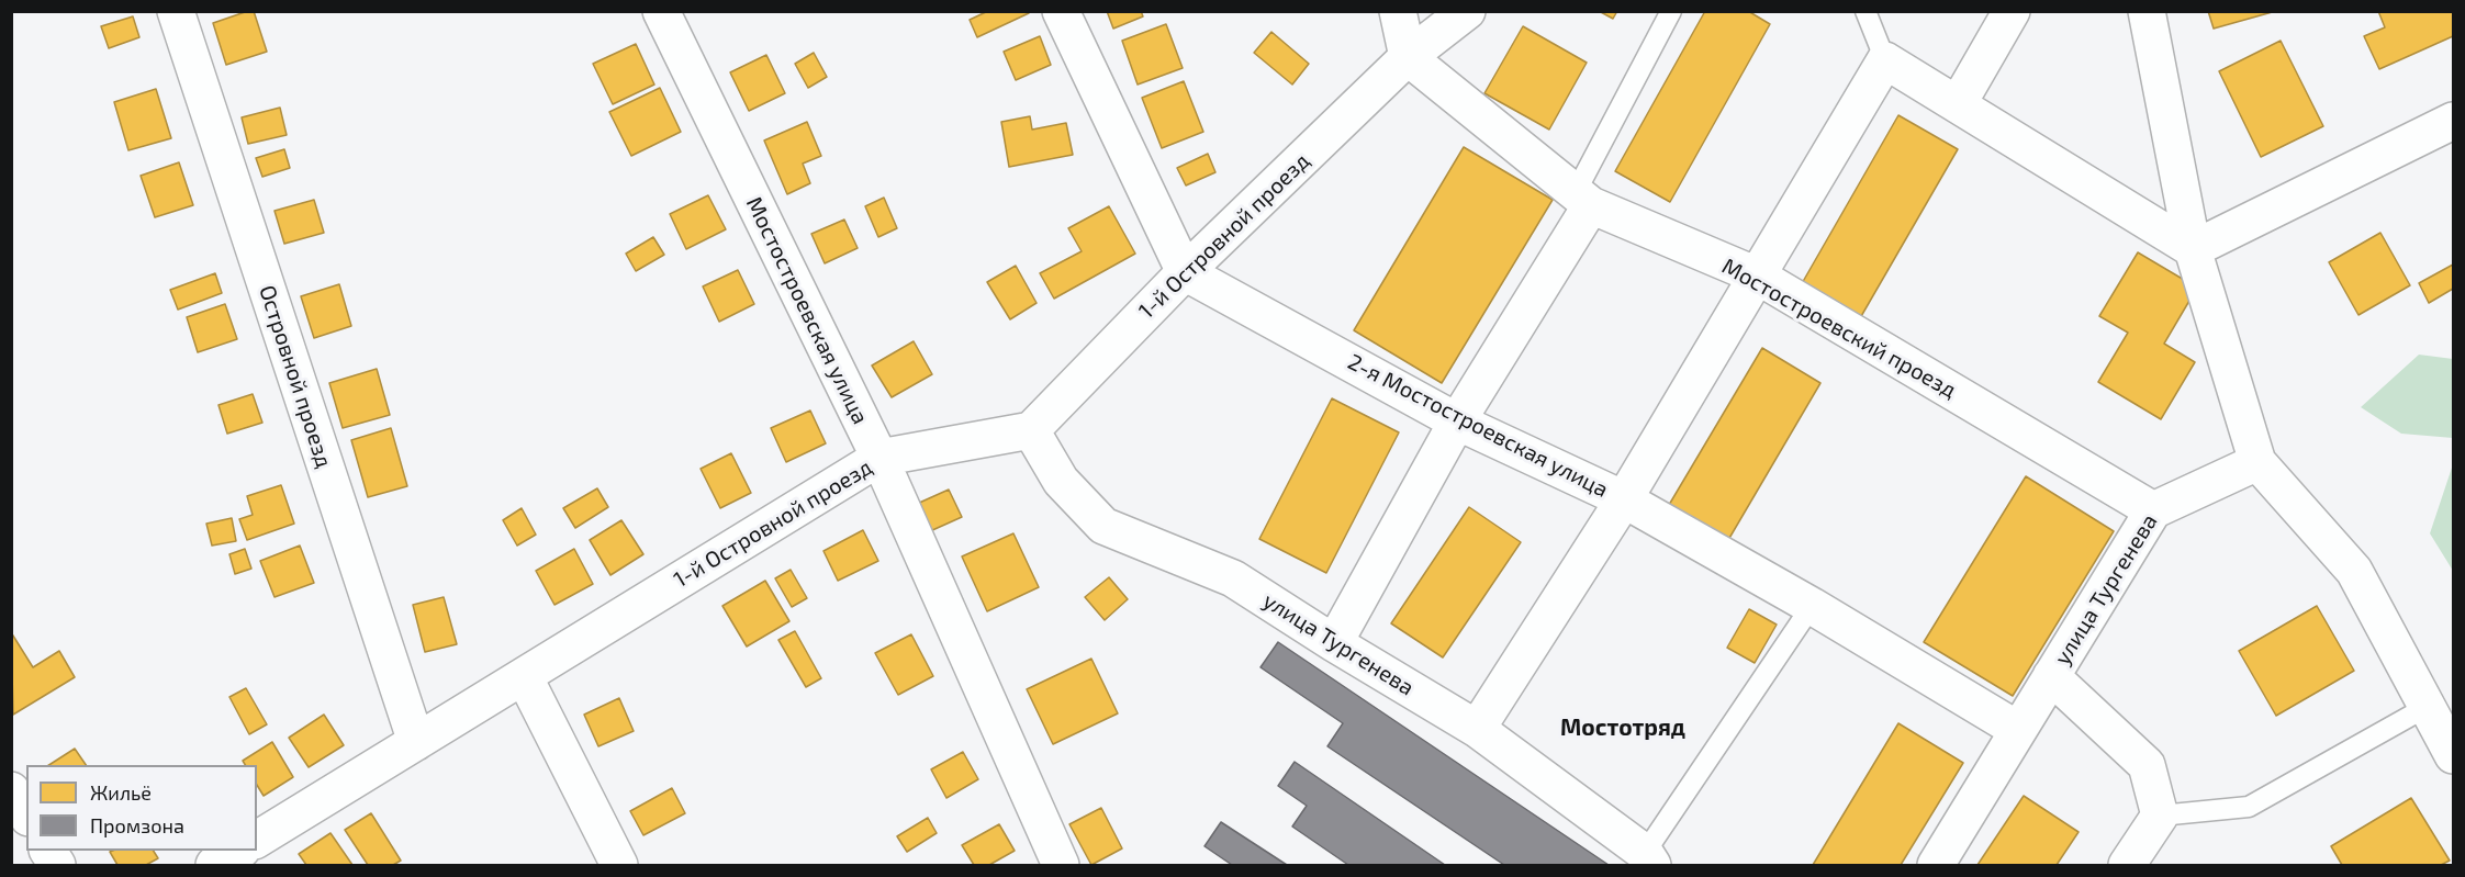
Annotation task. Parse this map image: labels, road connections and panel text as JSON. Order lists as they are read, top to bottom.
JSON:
{
  "streets": {
    "street": [
      "1-й Островной проезд",
      "Мостостроевская улица",
      "Мостостроевский проезд",
      "Островной проезд",
      "2-я Мостостроевская улица",
      "улица Тургенева"
    ]
  },
  "crossings": [
    ["1-й Островной проезд", "Мостостроевская улица"],
    ["1-й Островной проезд", "Мостостроевский проезд"],
    ["1-й Островной проезд", "Островной проезд"],
    ["1-й Островной проезд", "2-я Мостостроевская улица"],
    ["1-й Островной проезд", "улица Тургенева"],
    ["Мостостроевский проезд", "улица Тургенева"],
    ["2-я Мостостроевская улица", "улица Тургенева"]
  ],
  "districts": ["Мостотряд"],
  "legend": ["Жильё", "Промзона"]
}
